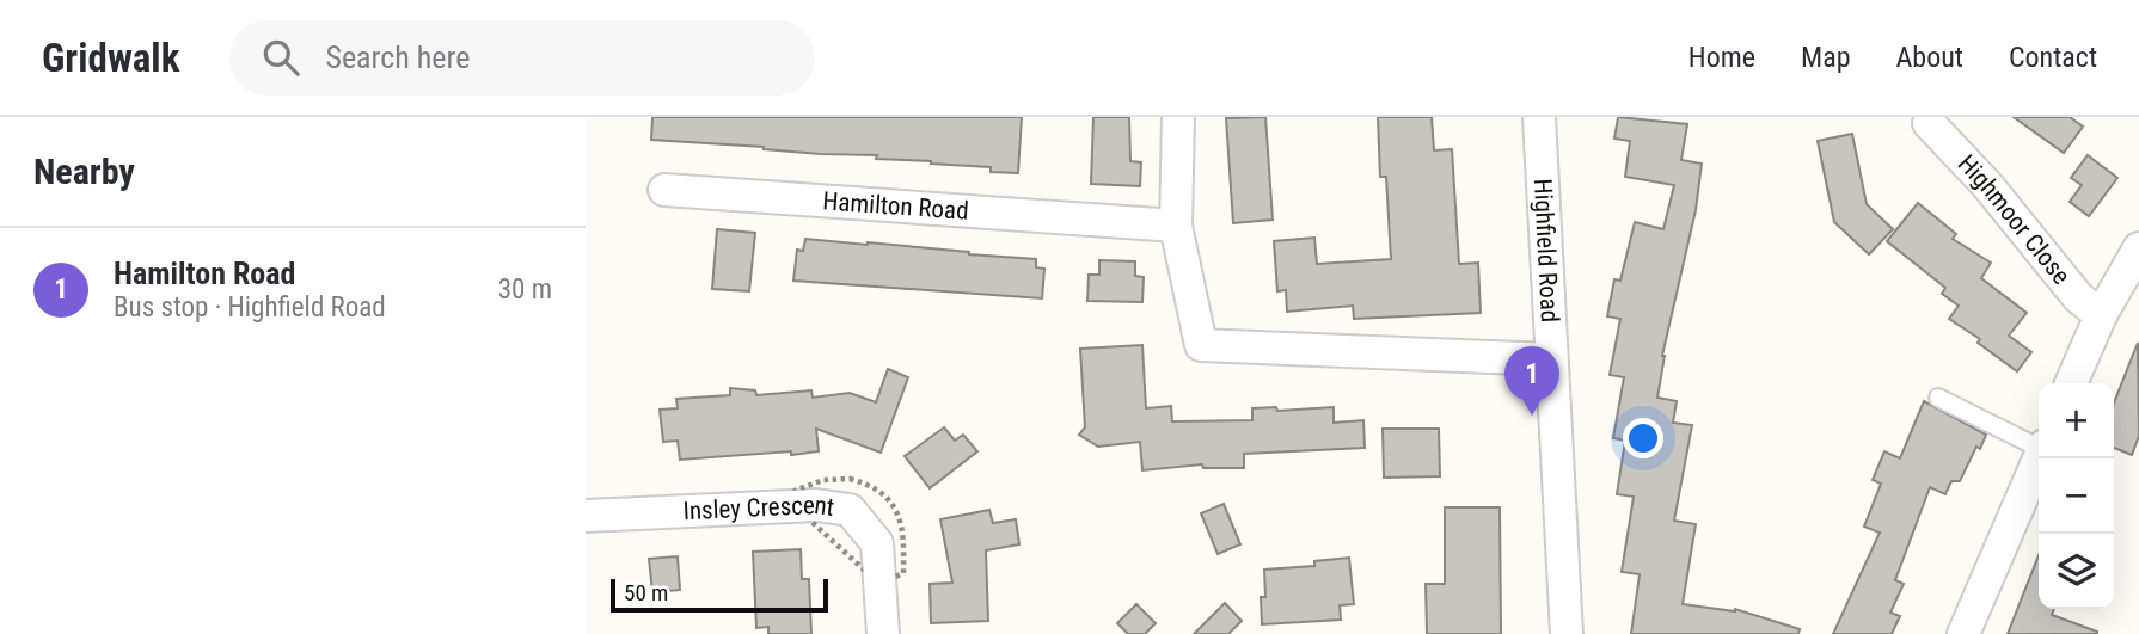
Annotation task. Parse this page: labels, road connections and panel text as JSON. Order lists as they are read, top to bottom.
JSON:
{
  "streets": {
    "street": [
      "Hamilton Road",
      "Highmoor Close",
      "Highfield Road",
      "Insley Crescent"
    ]
  },
  "scale_bar": "50 m",
  "page": {
    "header": "Gridwalk",
    "search": "Search here",
    "nav": [
      "Home",
      "Map",
      "About",
      "Contact"
    ],
    "heading": "Nearby",
    "list": [
      {
        "mark": "1",
        "name": "Hamilton Road",
        "note": "Bus stop · Highfield Road",
        "value": "30 m"
      }
    ],
    "pins": "1",
    "map_buttons": ["+", "−"],
    "scale": "50 m"
  }
}
